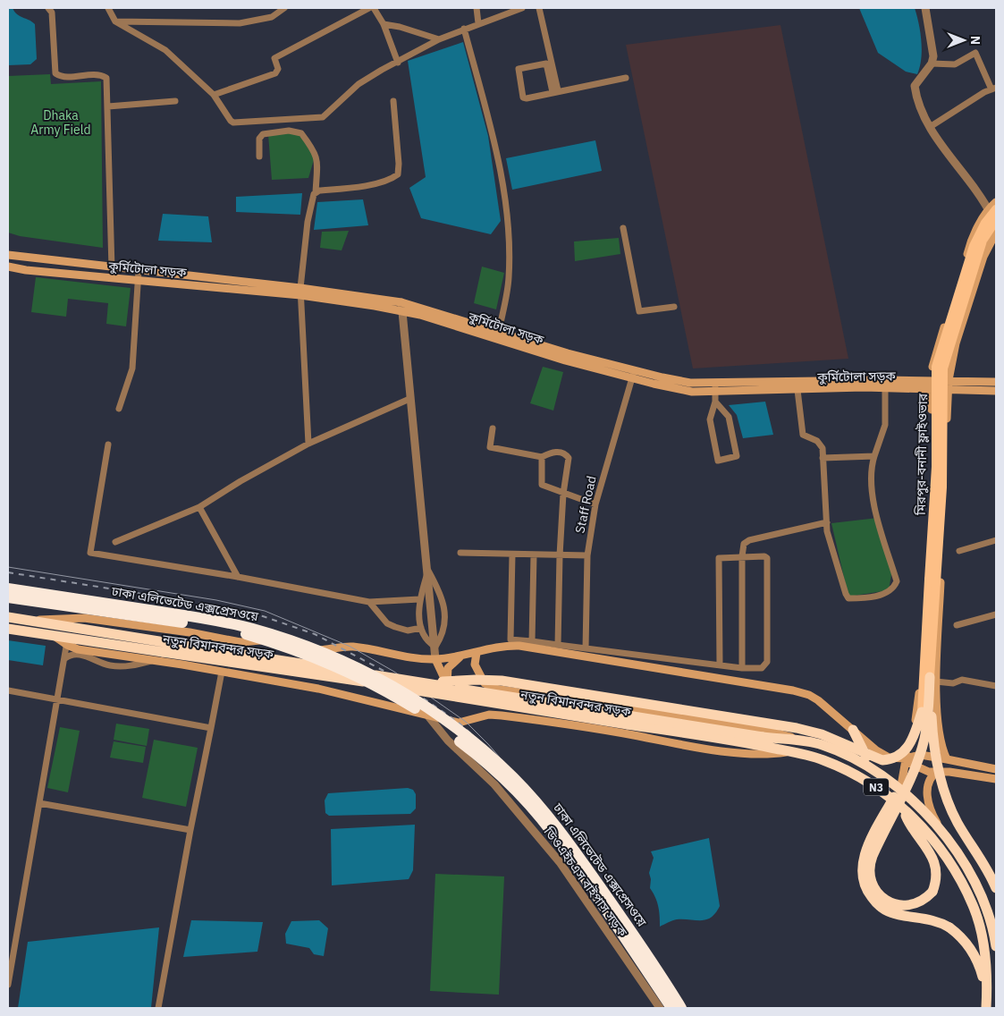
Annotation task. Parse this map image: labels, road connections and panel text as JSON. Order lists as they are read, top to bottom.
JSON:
{
  "streets": {
    "highway": ["ঢাকা এলিভেটেড এক্সপ্রেসওয়ে", "নতুন বিমানবন্দর সড়ক", "N3"],
    "main road": ["কুর্মিটোলা সড়ক", "মিরপুর-বনানী ফ্লাইওভার"],
    "street": ["Staff Road", "ডিওএইচএস বাইপাস সড়ক"]
  },
  "crossings": [
    ["কুর্মিটোলা সড়ক", "Staff Road"]
  ],
  "parks": ["Dhaka Army Field"],
  "north": "right"
}
